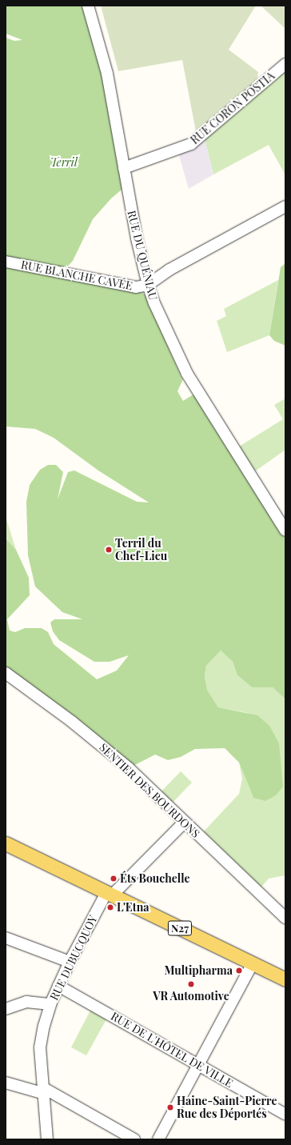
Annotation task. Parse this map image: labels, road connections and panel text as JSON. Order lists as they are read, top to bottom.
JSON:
{
  "streets": {
    "main road": ["N27"],
    "street": [
      "RUE CORON POSTIA",
      "RUE DU QUÉNIAU",
      "RUE BLANCHE CAVÉE",
      "SENTIER DES BOURDONS",
      "RUE DUBUCQUOY",
      "RUE DE L'HÔTEL DE VILLE"
    ]
  },
  "crossings": [
    ["RUE CORON POSTIA", "RUE DU QUÉNIAU"],
    ["RUE DU QUÉNIAU", "RUE BLANCHE CAVÉE"],
    ["SENTIER DES BOURDONS", "RUE DUBUCQUOY"],
    ["N27", "RUE DUBUCQUOY"],
    ["RUE DUBUCQUOY", "RUE DE L'HÔTEL DE VILLE"]
  ],
  "parks": ["Terril"],
  "places": [
    "Terril du Chef-Lieu",
    "Éts Bouchelle",
    "L'Etna",
    "Multipharma",
    "VR Automotive",
    "Haine-Saint-Pierre Rue des Déportés"
  ]
}
